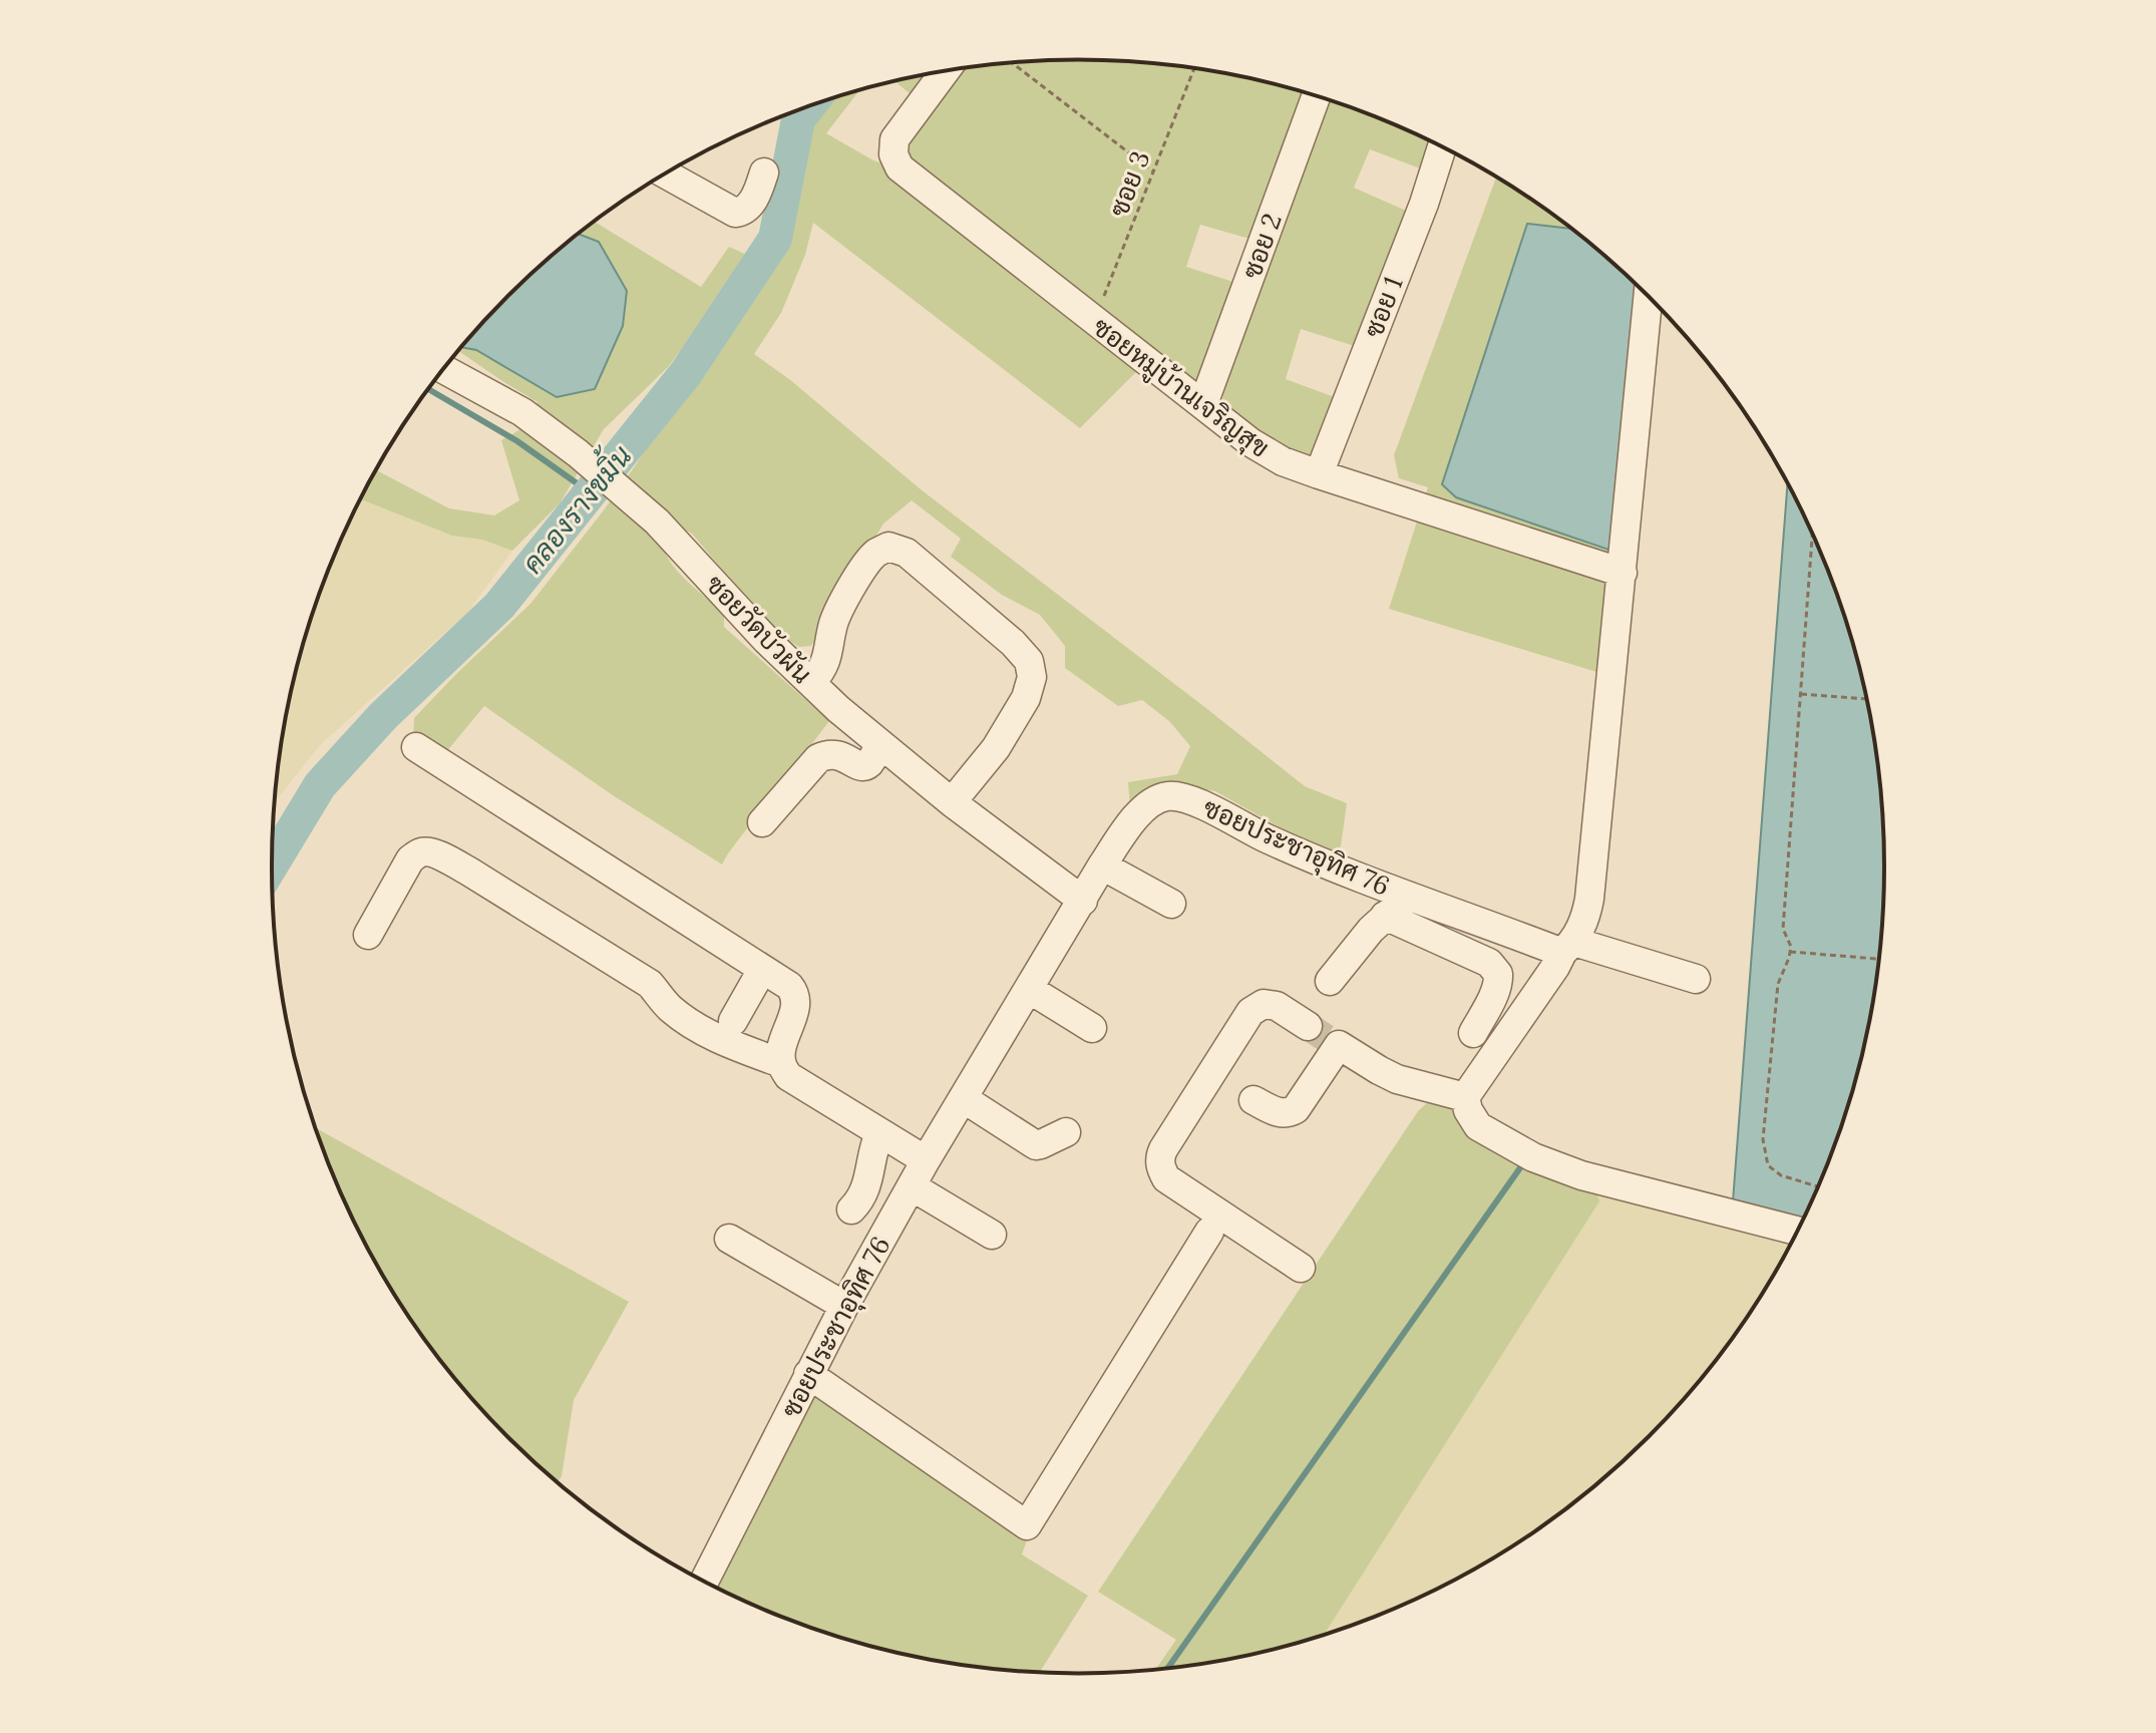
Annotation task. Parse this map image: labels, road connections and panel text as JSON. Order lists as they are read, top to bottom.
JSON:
{
  "streets": {
    "street": [
      "ซอย 2",
      "ซอย 1",
      "ซอยหมู่บ้านเจริญสุข",
      "ซอยวัดบัวผัน",
      "ซอยประชาอุทิศ 76"
    ],
    "path": ["ซอย 3"]
  },
  "crossings": [
    ["ซอย 3", "ซอยหมู่บ้านเจริญสุข"],
    ["ซอย 2", "ซอยหมู่บ้านเจริญสุข"],
    ["ซอย 1", "ซอยหมู่บ้านเจริญสุข"],
    ["ซอยวัดบัวผัน", "ซอยประชาอุทิศ 76"]
  ],
  "water": ["คลองรางขมิ้น"]
}
